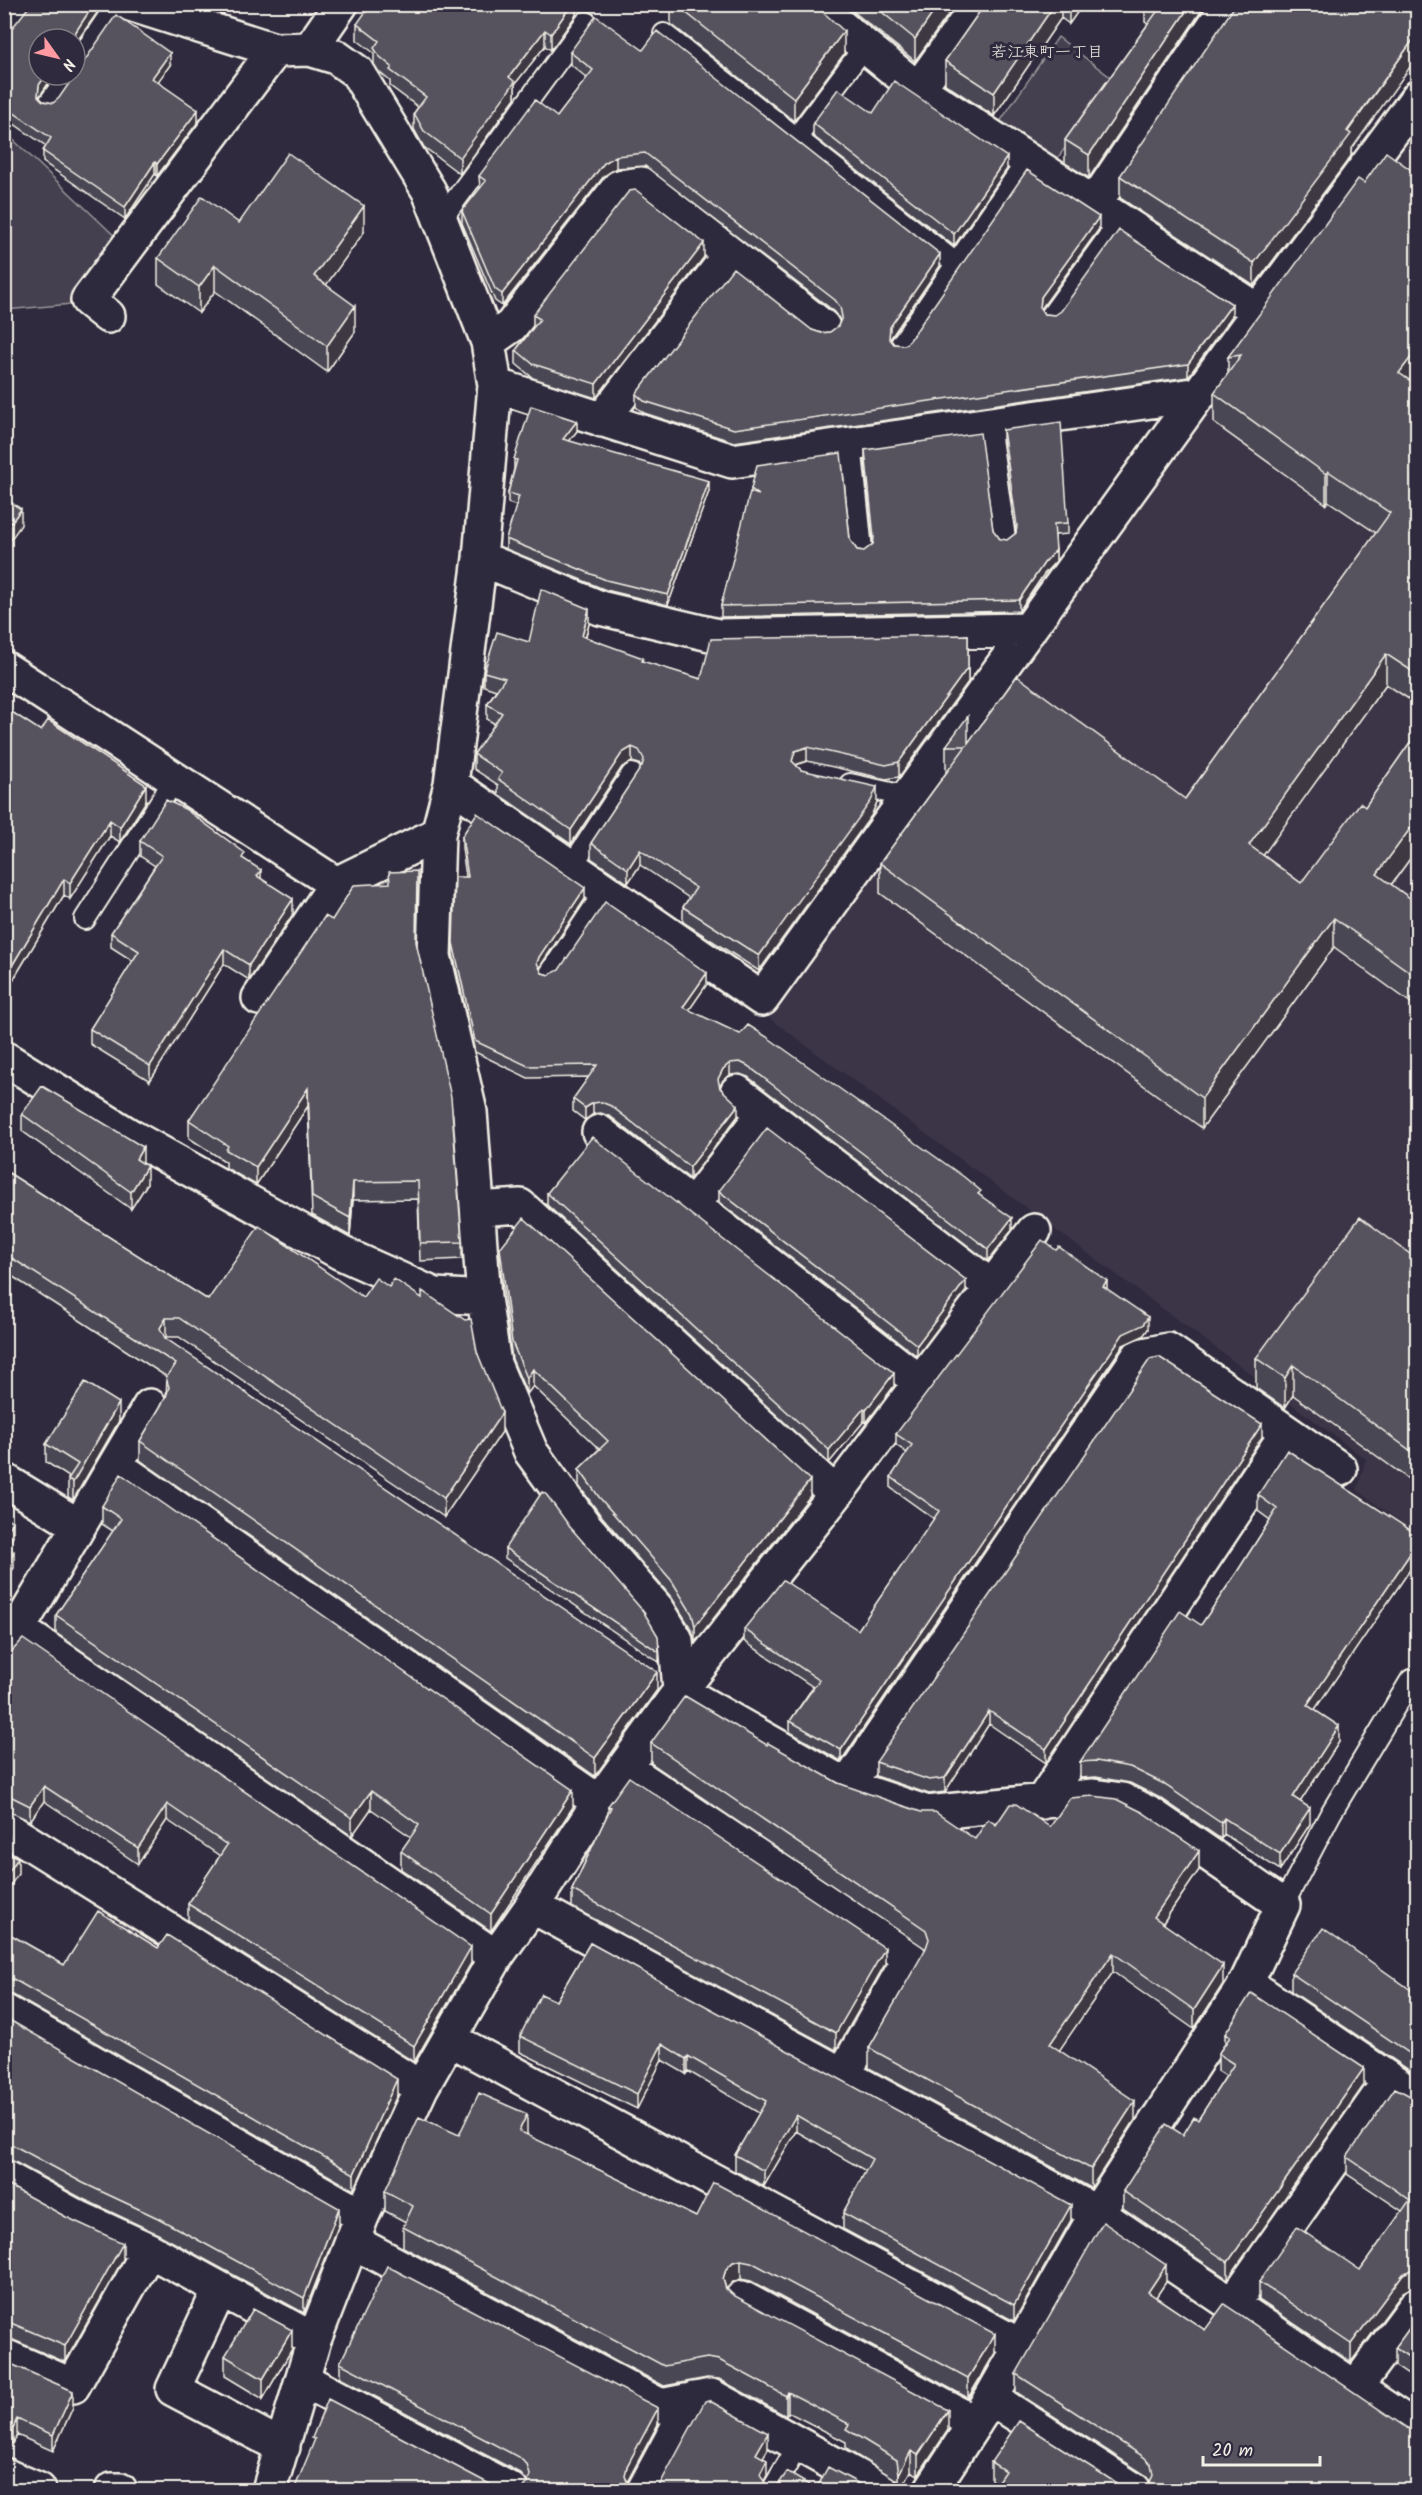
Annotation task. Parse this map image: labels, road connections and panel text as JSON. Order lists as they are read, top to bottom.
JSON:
{
  "districts": ["若江東町一丁目"],
  "scale_bar": "20 m",
  "north": "bottom right"
}
